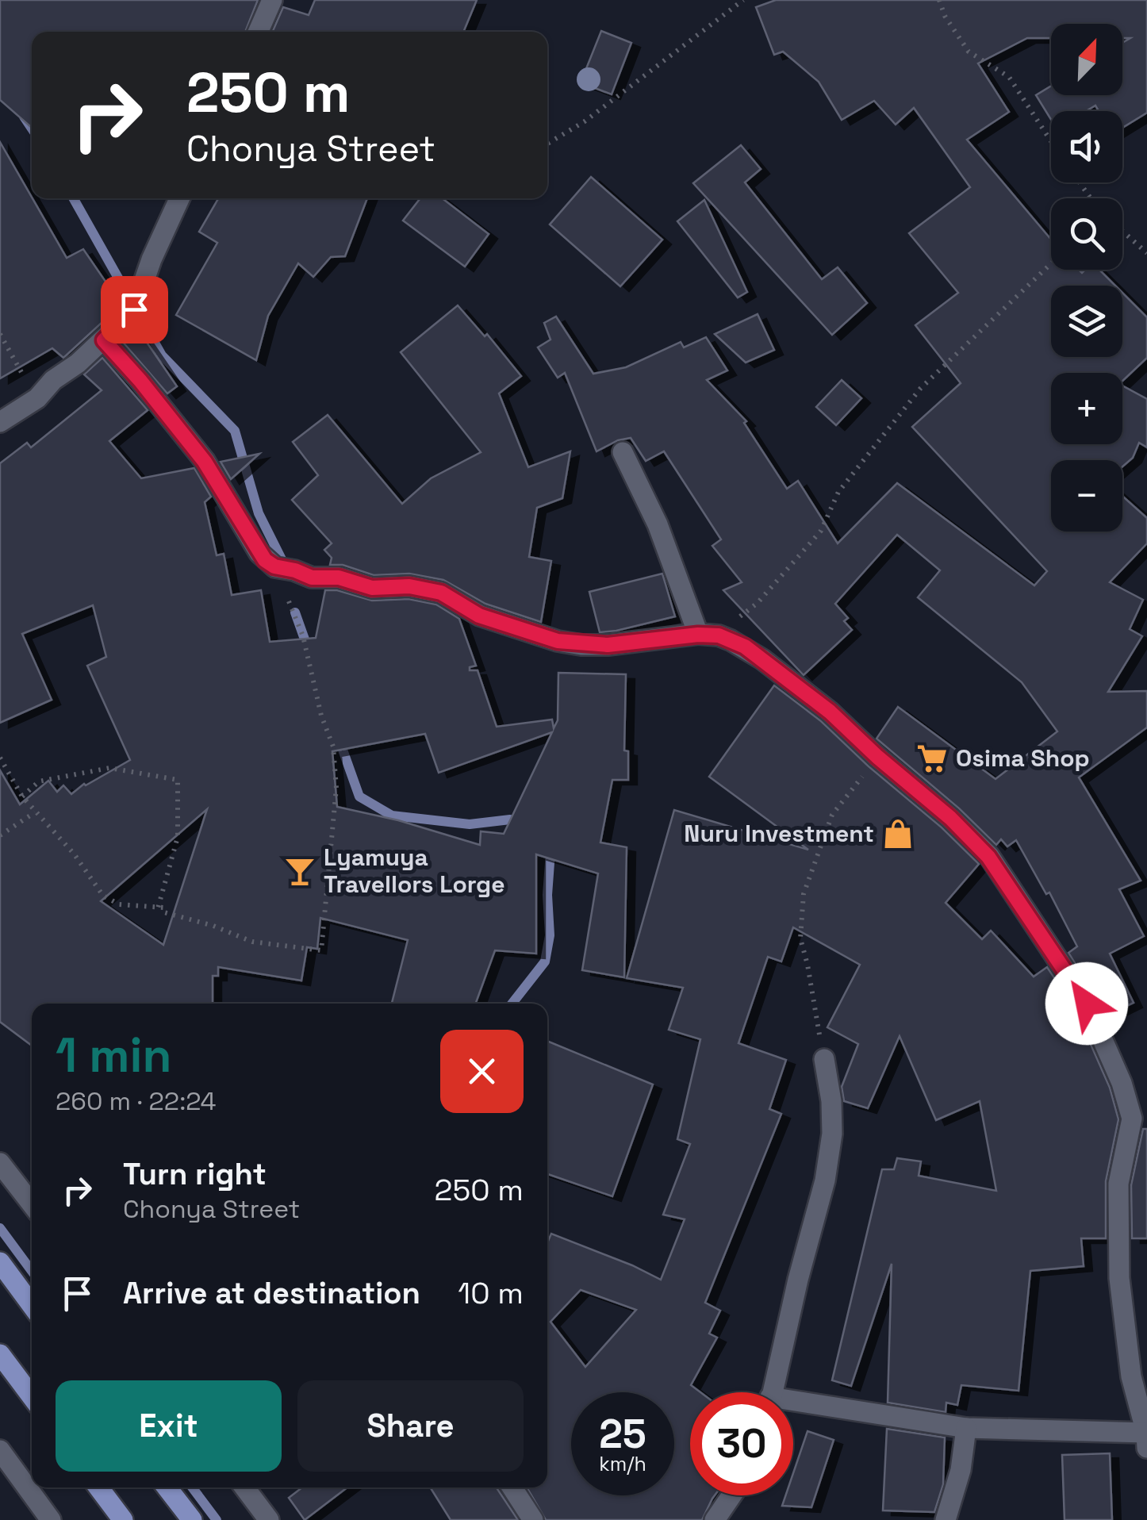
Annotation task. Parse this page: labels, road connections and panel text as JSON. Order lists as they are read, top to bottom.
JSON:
{
  "places": {
    "supermarket": ["Osima Shop"],
    "shop": ["Nuru Investment"],
    "bar": ["Lyamuya Travellors Lorge"]
  },
  "north": "top right",
  "page": {
    "map_buttons": ["+", "−"],
    "turn": ["250 m", "Chonya Street"],
    "heading": ["1 min", "260 m · 22:24"],
    "list": [
      {
        "name": "Turn right",
        "note": "Chonya Street",
        "value": "250 m"
      },
      {
        "name": "Arrive at destination",
        "value": "10 m"
      }
    ],
    "buttons": ["Exit", "Share"],
    "speed": "25 km/h",
    "limit": "30"
  }
}
